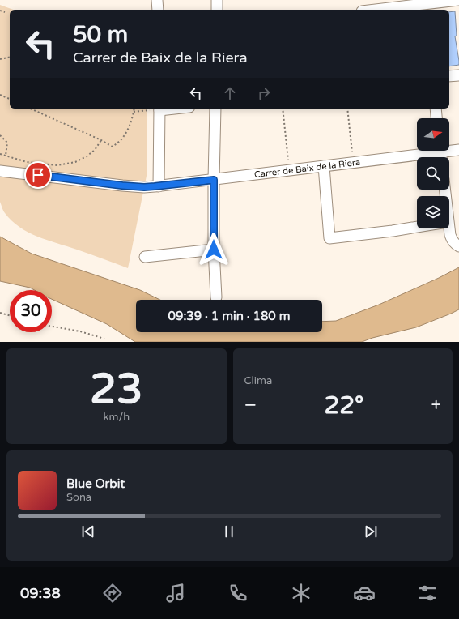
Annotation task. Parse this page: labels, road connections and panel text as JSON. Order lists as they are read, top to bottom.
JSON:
{
  "streets": {
    "street": ["Carrer de Baix de la Riera"]
  },
  "north": "right",
  "page": {
    "turn": ["50 m", "Carrer de Baix de la Riera"],
    "limit": "30",
    "trip": "09:39 · 1 min · 180 m",
    "tile": [
      ["23", "km/h"],
      "Clima"
    ],
    "heat": ["−", "22°", "+"],
    "song": ["Blue Orbit", "Sona"],
    "tabs": "09:38"
  }
}
